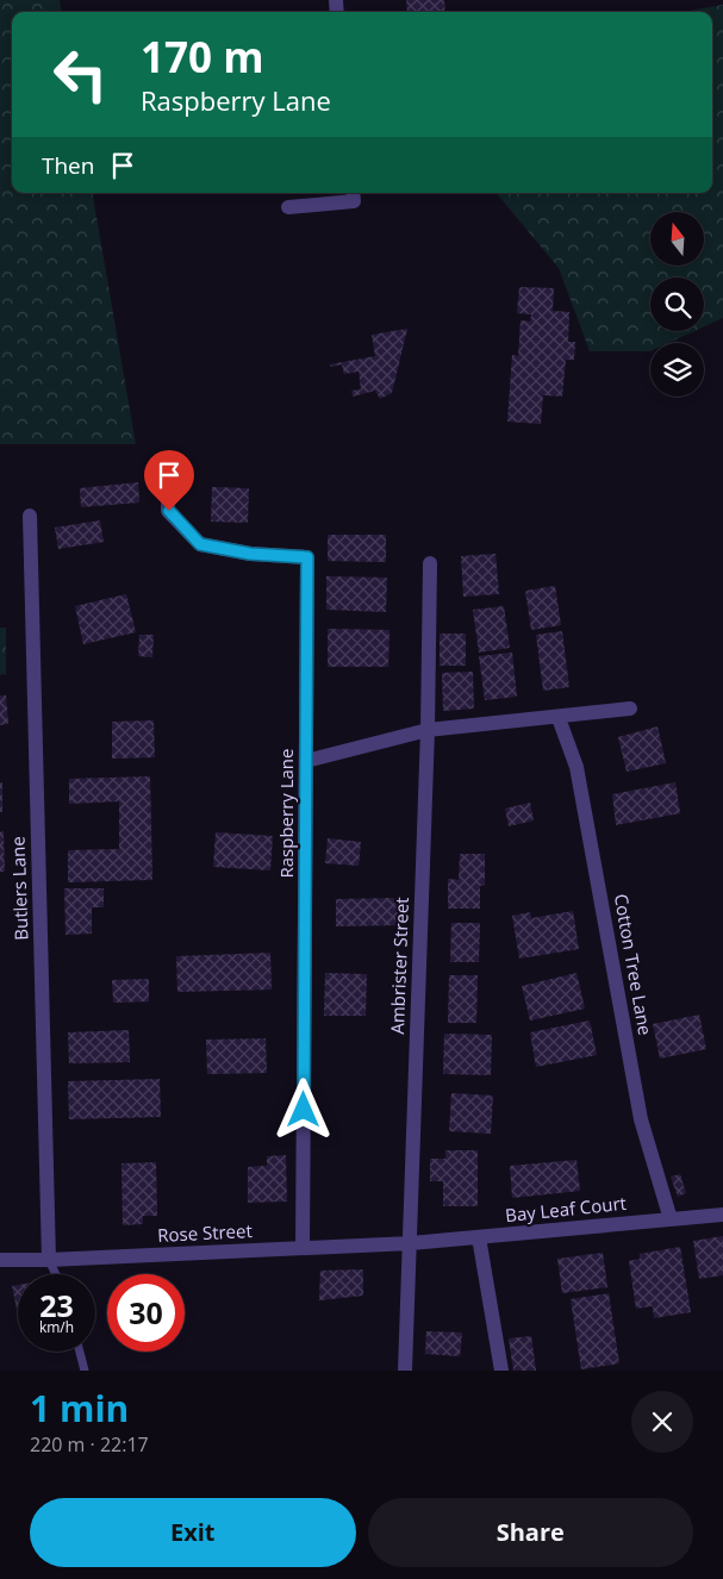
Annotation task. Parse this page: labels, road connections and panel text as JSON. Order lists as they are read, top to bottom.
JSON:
{
  "streets": {
    "street": [
      "Raspberry Lane",
      "Butlers Lane",
      "Cotton Tree Lane",
      "Ambrister Street",
      "Bay Leaf Court",
      "Rose Street"
    ]
  },
  "crossings": [
    ["Raspberry Lane", "Rose Street"],
    ["Butlers Lane", "Rose Street"],
    ["Cotton Tree Lane", "Bay Leaf Court"],
    ["Ambrister Street", "Bay Leaf Court"],
    ["Ambrister Street", "Rose Street"],
    ["Bay Leaf Court", "Rose Street"]
  ],
  "north": "top",
  "page": {
    "turn": ["170 m", "Raspberry Lane"],
    "then": "Then",
    "speed": "23 km/h",
    "limit": "30",
    "heading": ["1 min", "220 m · 22:17"],
    "buttons": ["Exit", "Share"]
  }
}
